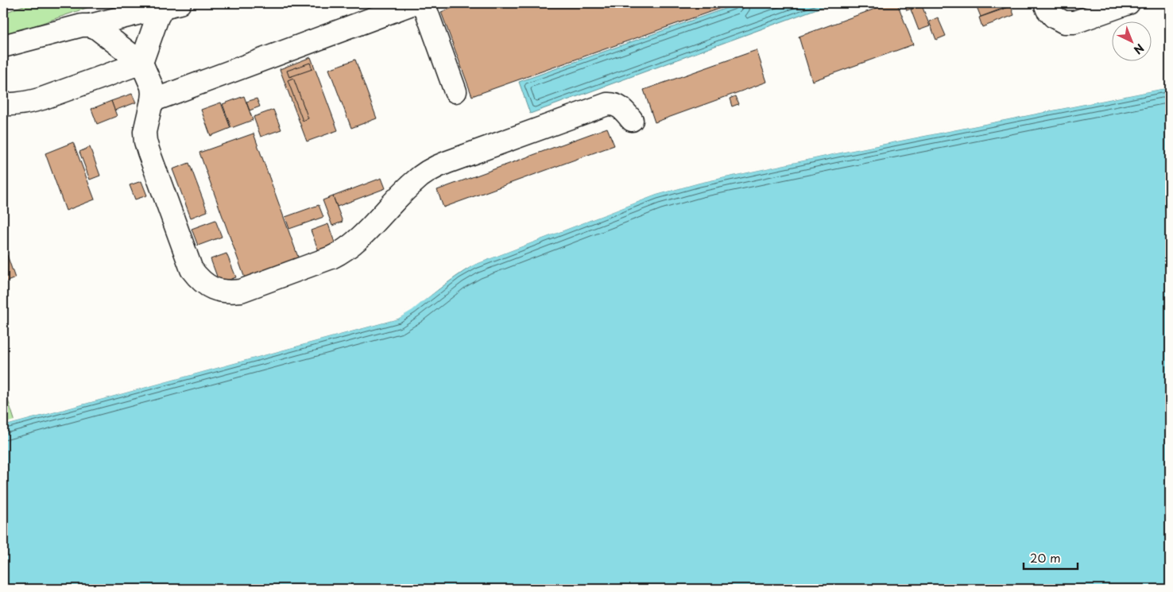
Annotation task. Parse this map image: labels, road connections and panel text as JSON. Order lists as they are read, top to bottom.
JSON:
{
  "scale_bar": "20 m",
  "north": "bottom right"
}
